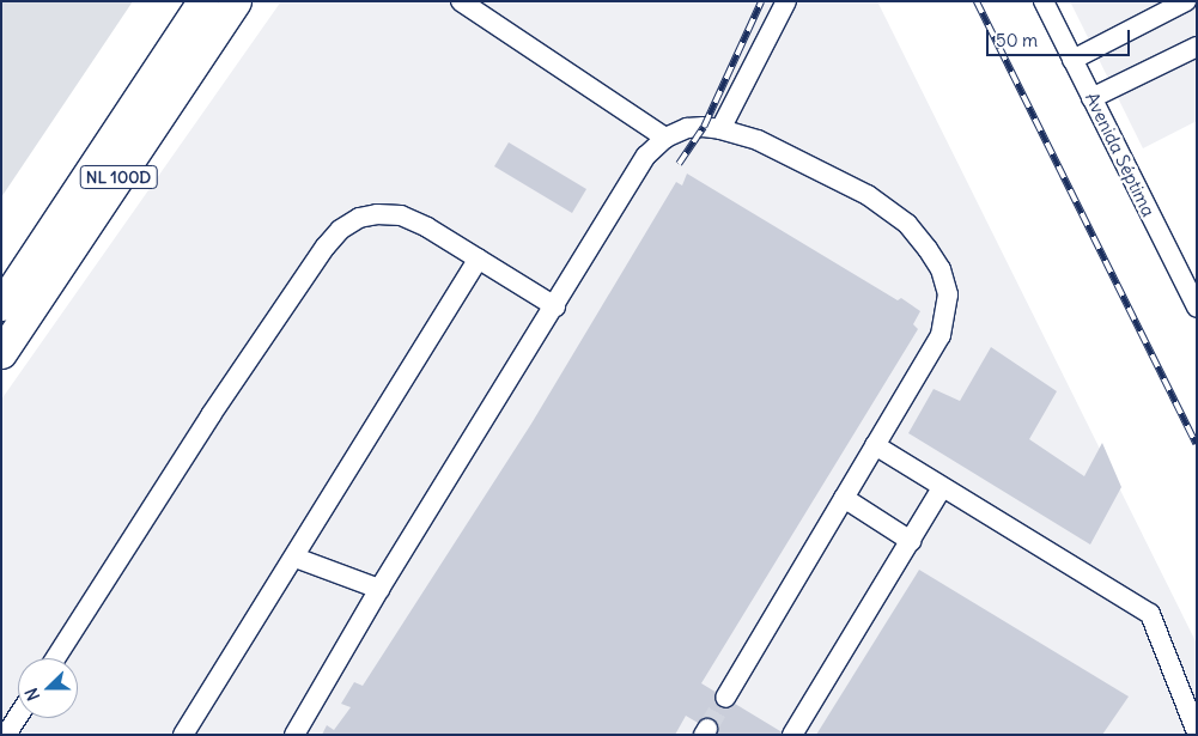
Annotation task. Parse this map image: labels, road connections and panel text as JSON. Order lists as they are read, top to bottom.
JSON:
{
  "streets": {
    "highway": ["NL 100D"],
    "street": ["Avenida Séptima"]
  },
  "scale_bar": "50 m",
  "north": "left"
}
